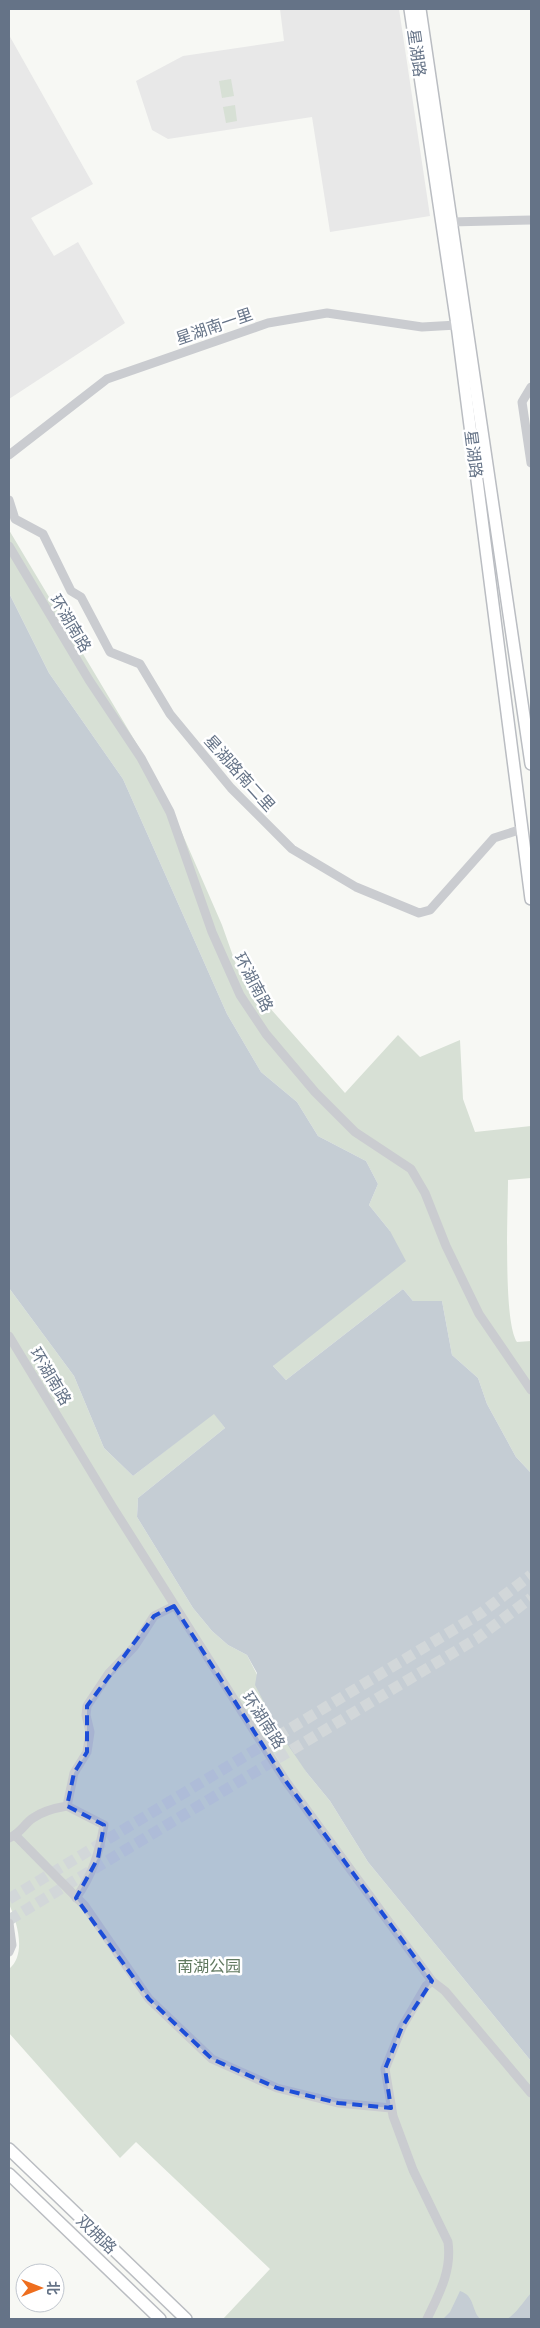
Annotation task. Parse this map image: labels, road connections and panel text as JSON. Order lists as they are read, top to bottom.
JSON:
{
  "streets": {
    "main road": ["星湖路", "双拥路"],
    "street": ["星湖南一里", "环湖南路", "星湖路南二里"]
  },
  "crossings": [
    ["星湖路", "星湖南一里"],
    ["星湖路", "星湖路南二里"]
  ],
  "parks": ["南湖公园"],
  "north": "right"
}
